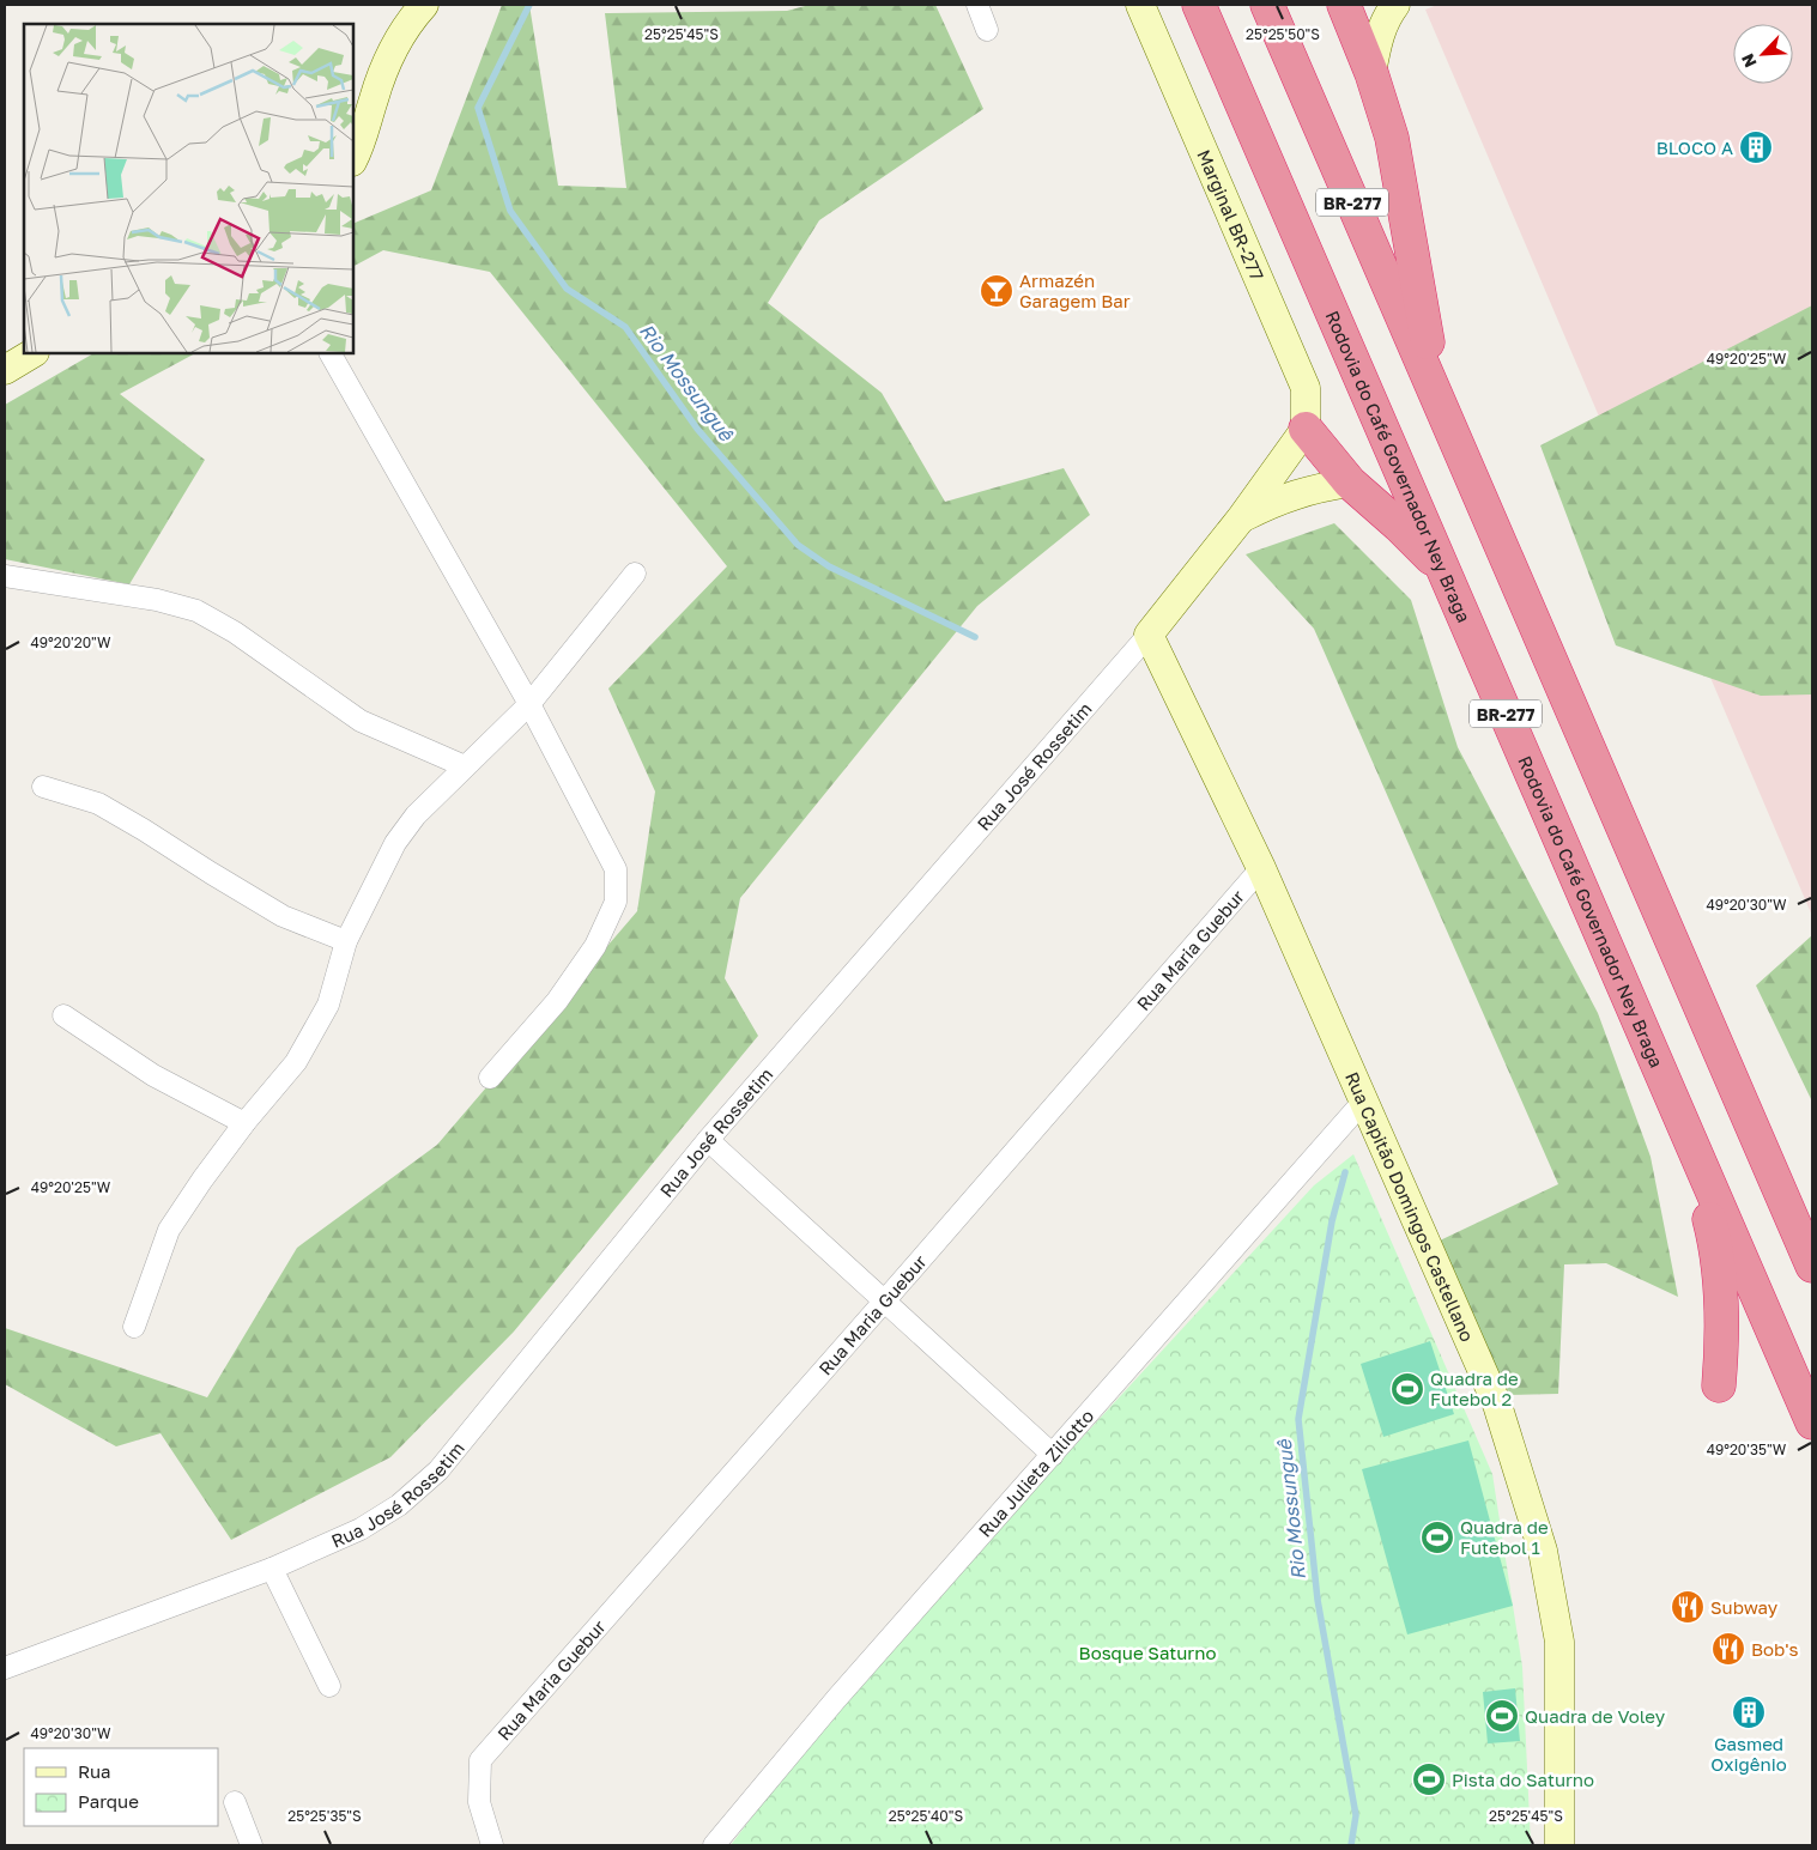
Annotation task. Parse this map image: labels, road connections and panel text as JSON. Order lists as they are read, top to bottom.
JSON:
{
  "streets": {
    "highway": ["BR-277", "Rodovia do Café Governador Ney Braga"],
    "street": [
      "Marginal BR-277",
      "Rua José Rossetim",
      "Rua Maria Guebur",
      "Rua Capitão Domingos Castellano",
      "Rua Julieta Ziliotto"
    ]
  },
  "crossings": [
    ["Marginal BR-277", "Rua José Rossetim"],
    ["Rua José Rossetim", "Rua Capitão Domingos Castellano"],
    ["Rua Maria Guebur", "Rua Capitão Domingos Castellano"],
    ["Rua Capitão Domingos Castellano", "Rua Julieta Ziliotto"]
  ],
  "water": ["Rio Mossunguê"],
  "parks": ["Bosque Saturno"],
  "places": {
    "building": ["BLOCO A", "Gasmed Oxigênio"],
    "bar": ["Armazén Garagem Bar"],
    "sports": [
      "Quadra de Futebol 2",
      "Quadra de Futebol 1",
      "Quadra de Voley",
      "Pista do Saturno"
    ],
    "restaurant": ["Subway", "Bob's"]
  },
  "legend": ["Rua", "Parque"],
  "north": "bottom left",
  "coordinates": [
    "25°25'45\"S",
    "25°25'50\"S",
    "49°20'25\"W",
    "49°20'20\"W",
    "49°20'30\"W",
    "49°20'35\"W",
    "25°25'35\"S",
    "25°25'40\"S"
  ]
}
